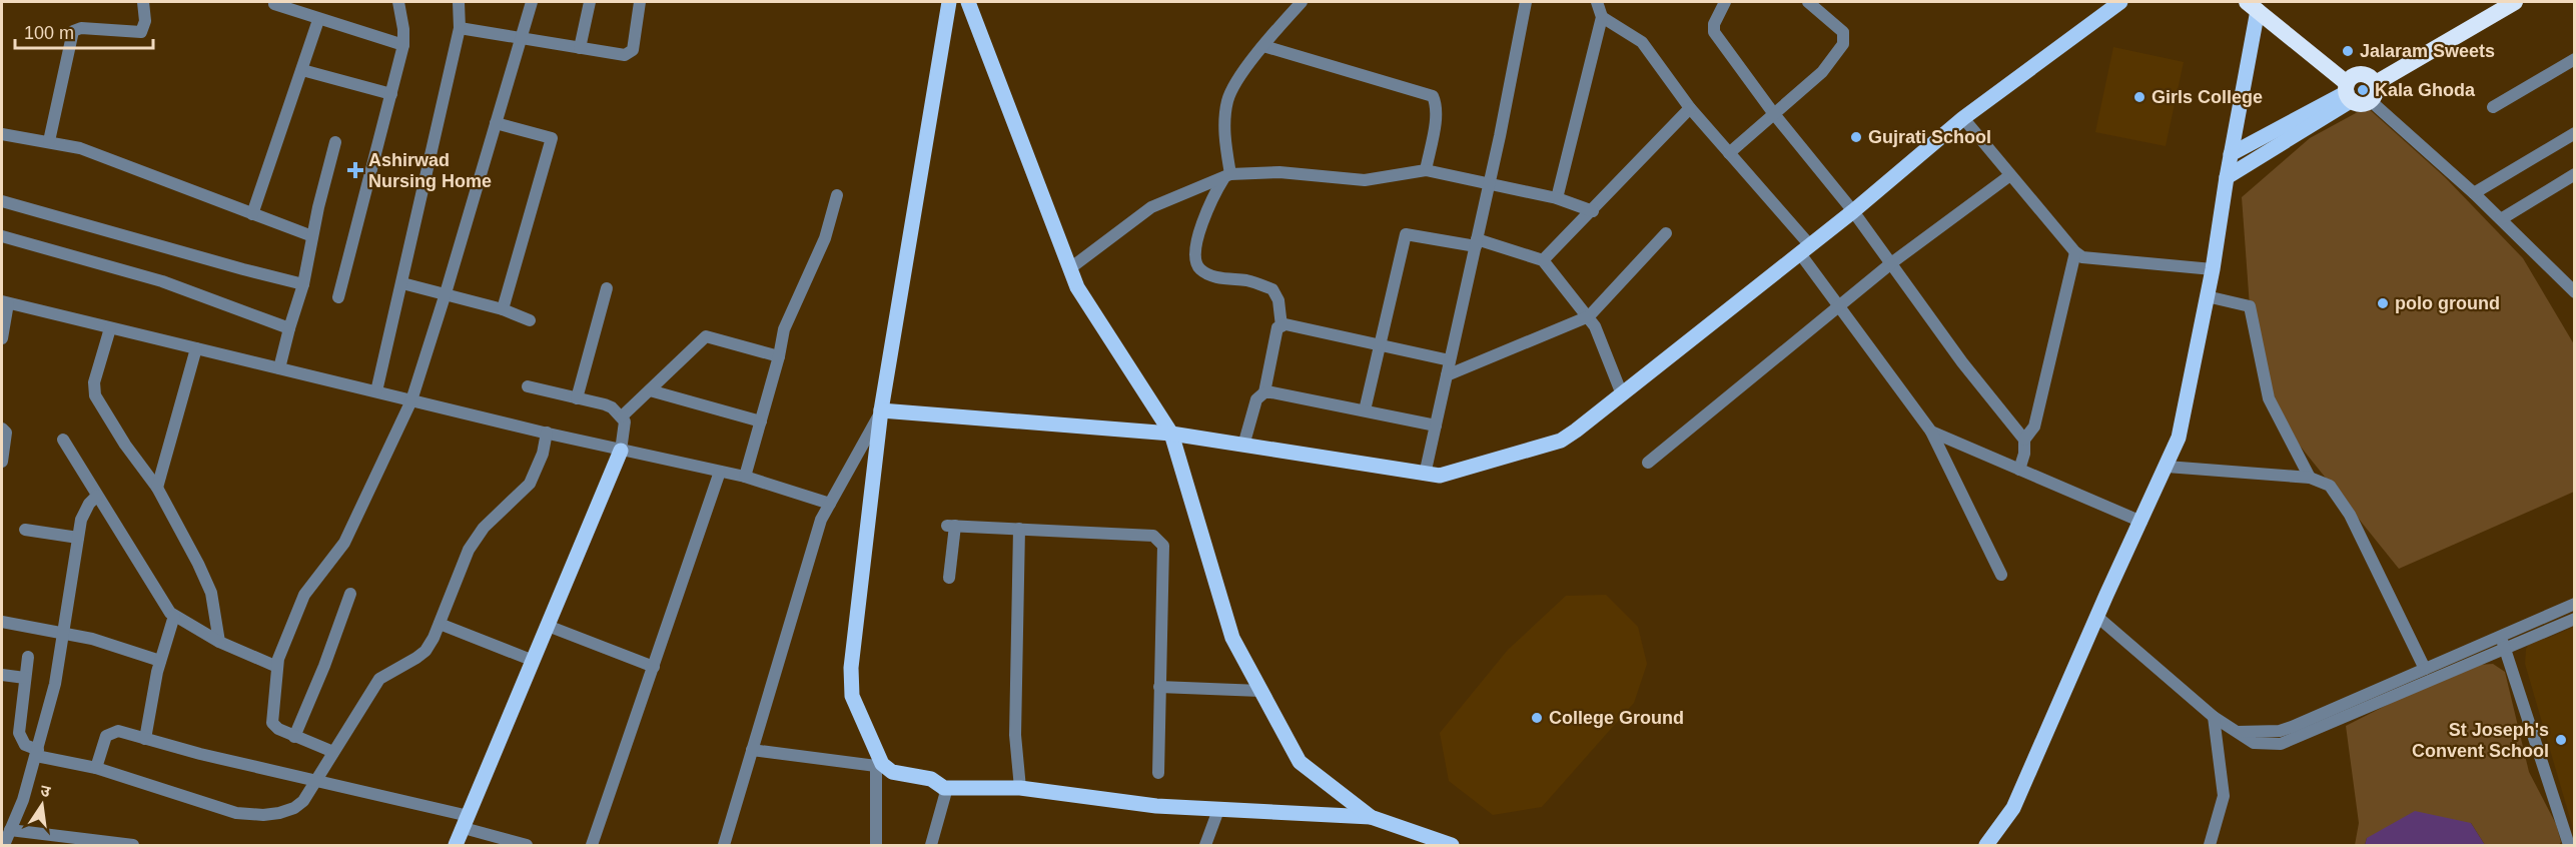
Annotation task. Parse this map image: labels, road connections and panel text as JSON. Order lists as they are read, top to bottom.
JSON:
{
  "places": {
    "other": [
      "Jalaram Sweets",
      "Kala Ghoda",
      "Girls College",
      "Gujrati School",
      "polo ground",
      "College Ground",
      "St Joseph's Convent School"
    ],
    "health": ["Ashirwad Nursing Home"]
  },
  "scale_bar": "100 m",
  "north": "top"
}
